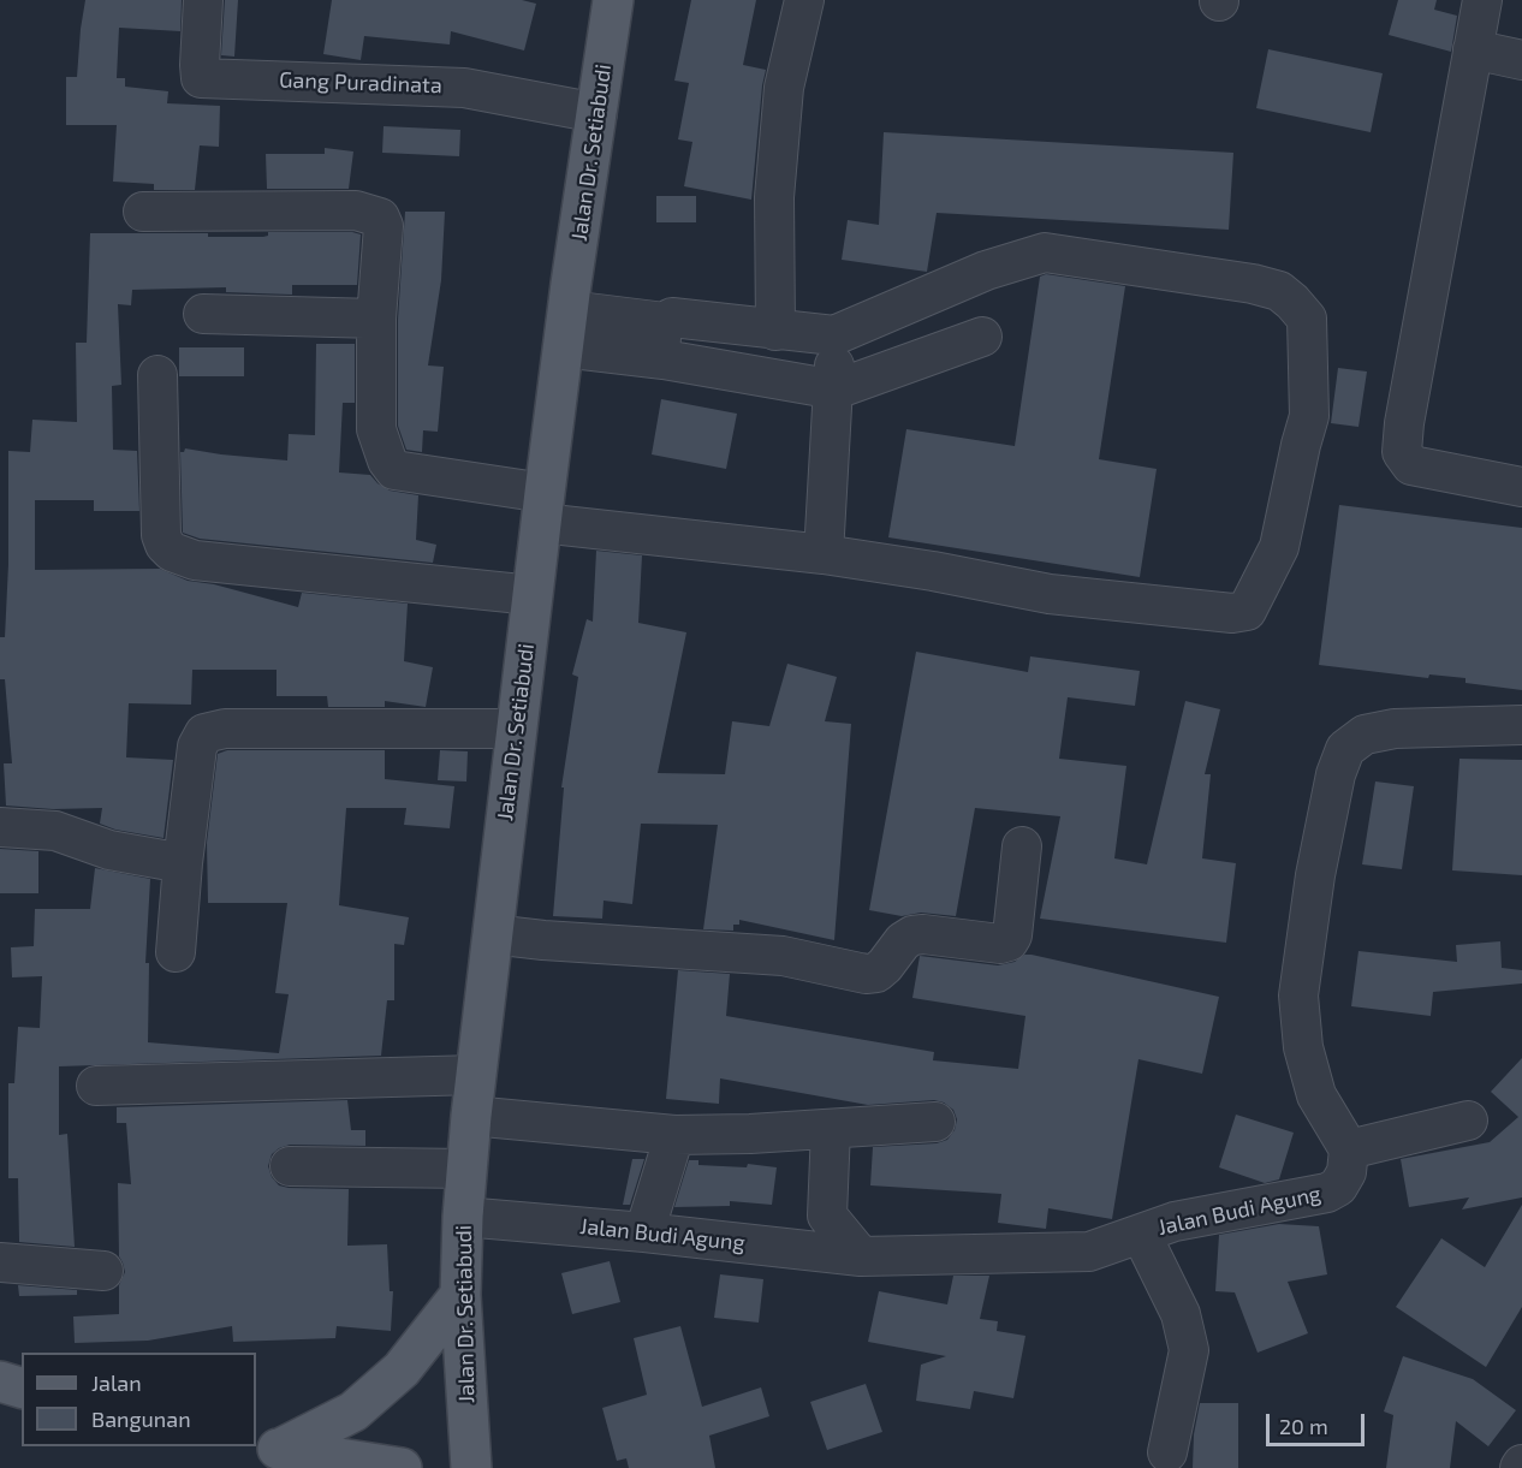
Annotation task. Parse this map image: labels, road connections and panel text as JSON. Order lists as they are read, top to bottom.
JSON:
{
  "streets": {
    "main road": ["Jalan Dr. Setiabudi"],
    "street": ["Gang Puradinata", "Jalan Budi Agung"]
  },
  "crossings": [
    ["Gang Puradinata", "Jalan Dr. Setiabudi"],
    ["Jalan Dr. Setiabudi", "Jalan Budi Agung"]
  ],
  "legend": ["Jalan", "Bangunan"],
  "scale_bar": "20 m"
}
